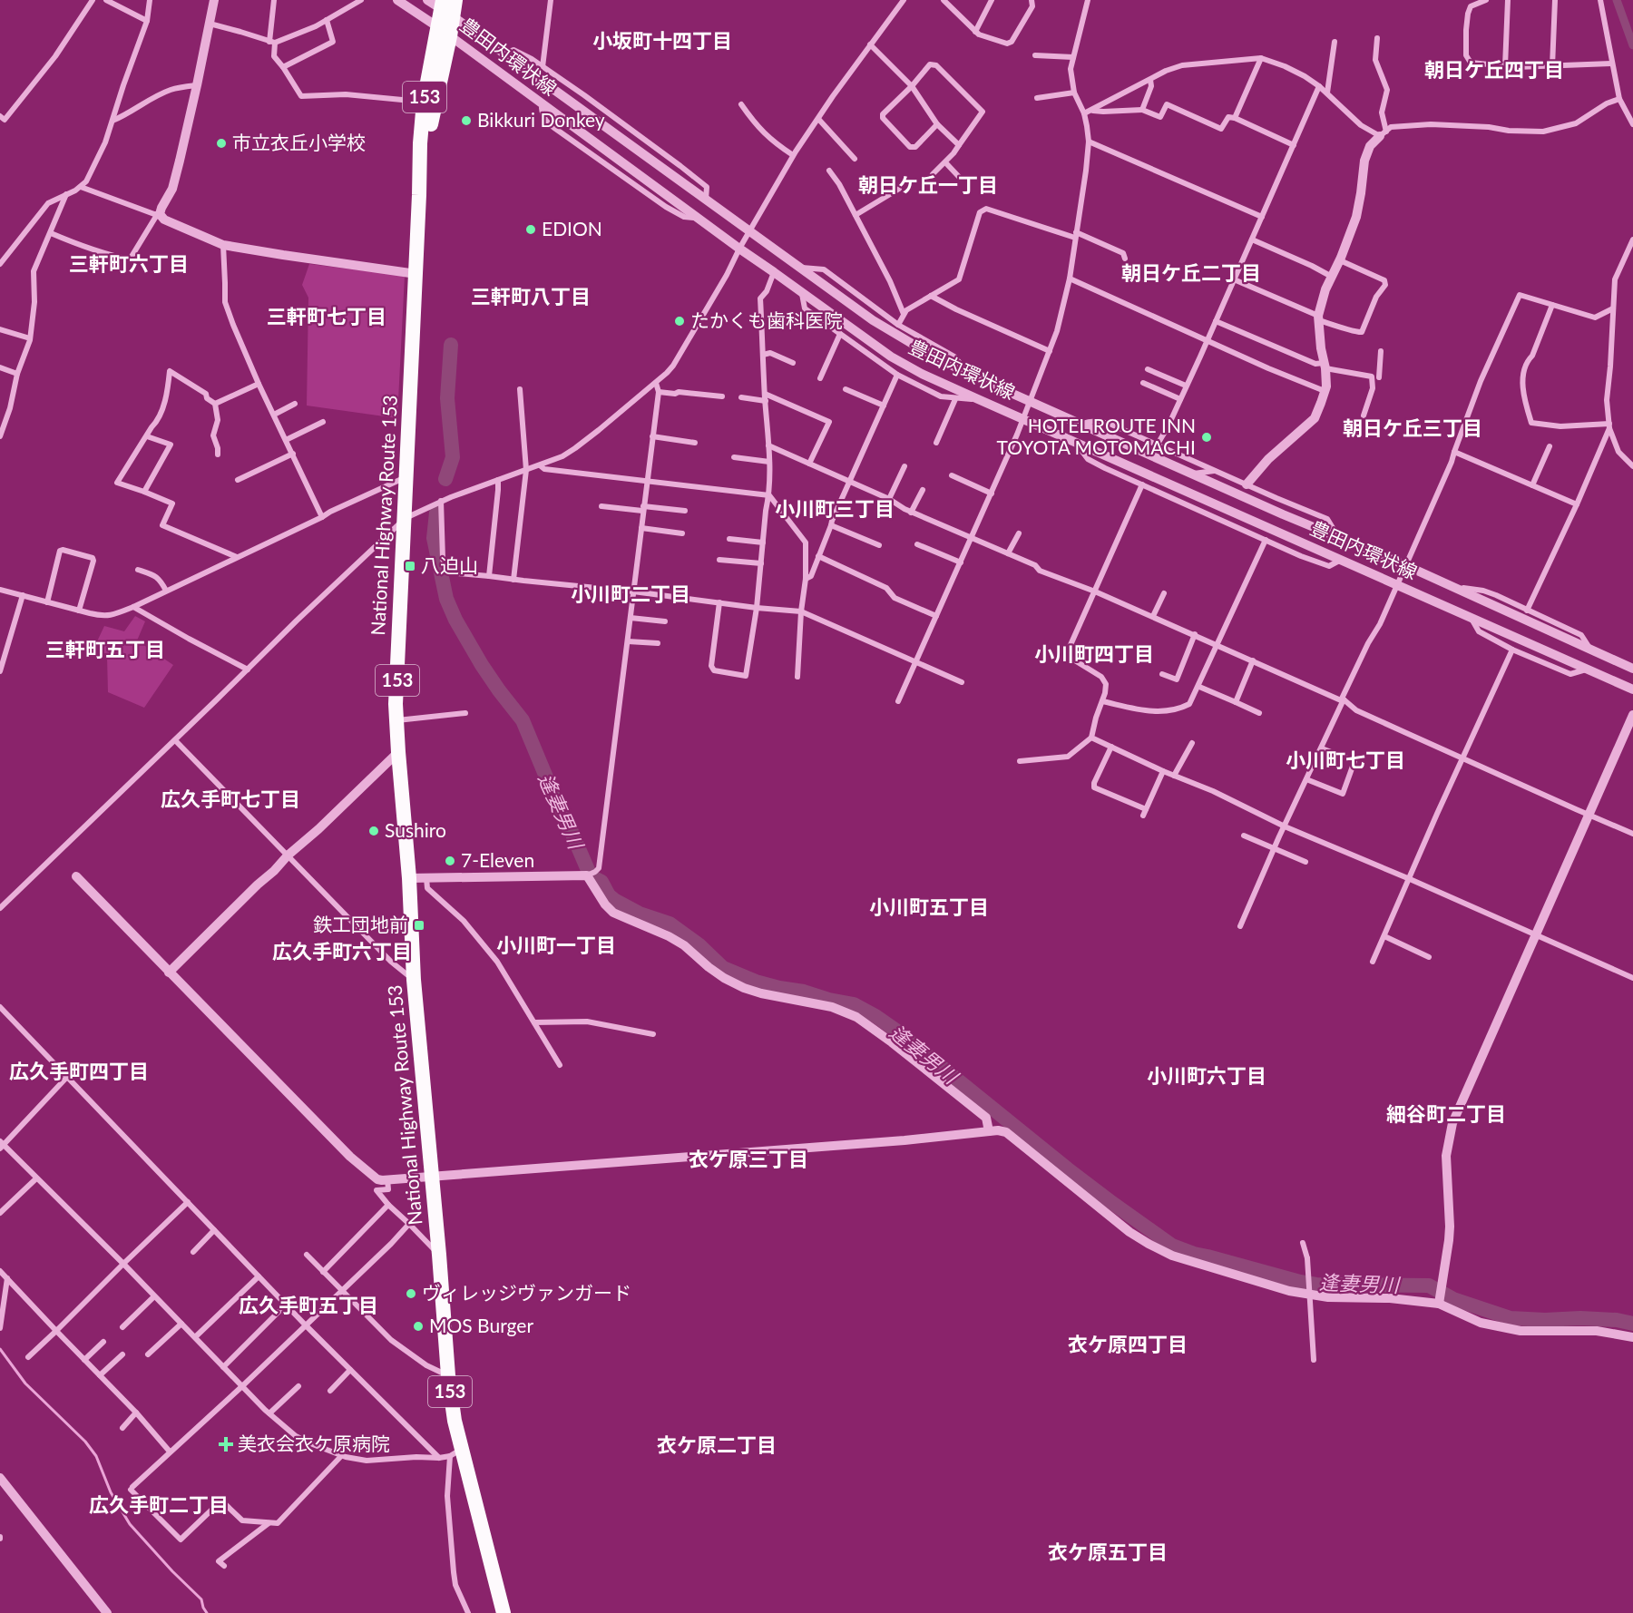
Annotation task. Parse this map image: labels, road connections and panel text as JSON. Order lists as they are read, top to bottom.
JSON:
{
  "streets": {
    "highway": ["153", "National Highway Route 153"],
    "street": ["豊田内環状線"]
  },
  "crossings": [
    ["豊田内環状線", "National Highway Route 153"]
  ],
  "districts": [
    "小坂町十四丁目",
    "朝日ケ丘四丁目",
    "朝日ケ丘一丁目",
    "三軒町六丁目",
    "朝日ケ丘二丁目",
    "三軒町八丁目",
    "三軒町七丁目",
    "朝日ケ丘三丁目",
    "小川町三丁目",
    "小川町二丁目",
    "三軒町五丁目",
    "小川町四丁目",
    "小川町七丁目",
    "広久手町七丁目",
    "小川町五丁目",
    "小川町一丁目",
    "広久手町六丁目",
    "広久手町四丁目",
    "小川町六丁目",
    "細谷町二丁目",
    "衣ケ原三丁目",
    "広久手町五丁目",
    "衣ケ原四丁目",
    "衣ケ原二丁目",
    "広久手町二丁目",
    "衣ケ原五丁目"
  ],
  "water": ["逢妻男川"],
  "places": {
    "other": [
      "Bikkuri Donkey",
      "市立衣丘小学校",
      "EDION",
      "たかくも歯科医院",
      "HOTEL ROUTE INN TOYOTA MOTOMACHI",
      "Sushiro",
      "7-Eleven",
      "ヴィレッジヴァンガード",
      "MOS Burger"
    ],
    "transit": ["八迫山", "鉄工団地前"],
    "health": ["美衣会衣ケ原病院"]
  }
}
